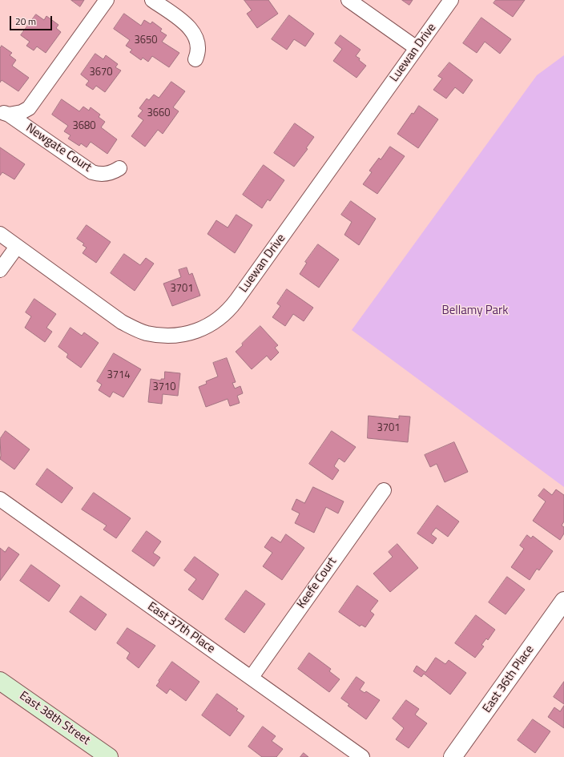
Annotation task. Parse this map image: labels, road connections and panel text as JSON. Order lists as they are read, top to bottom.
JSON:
{
  "streets": {
    "main road": ["East 38th Street"],
    "street": [
      "Luewan Drive",
      "Newgate Court",
      "Keefe Court",
      "East 37th Place",
      "East 36th Place"
    ]
  },
  "crossings": [
    ["Keefe Court", "East 37th Place"]
  ],
  "parks": ["Bellamy Park"],
  "house_numbers": [
    "3650",
    "3670",
    "3660",
    "3680",
    "3701",
    "3714",
    "3710",
    "3701"
  ],
  "scale_bar": "20 m"
}
